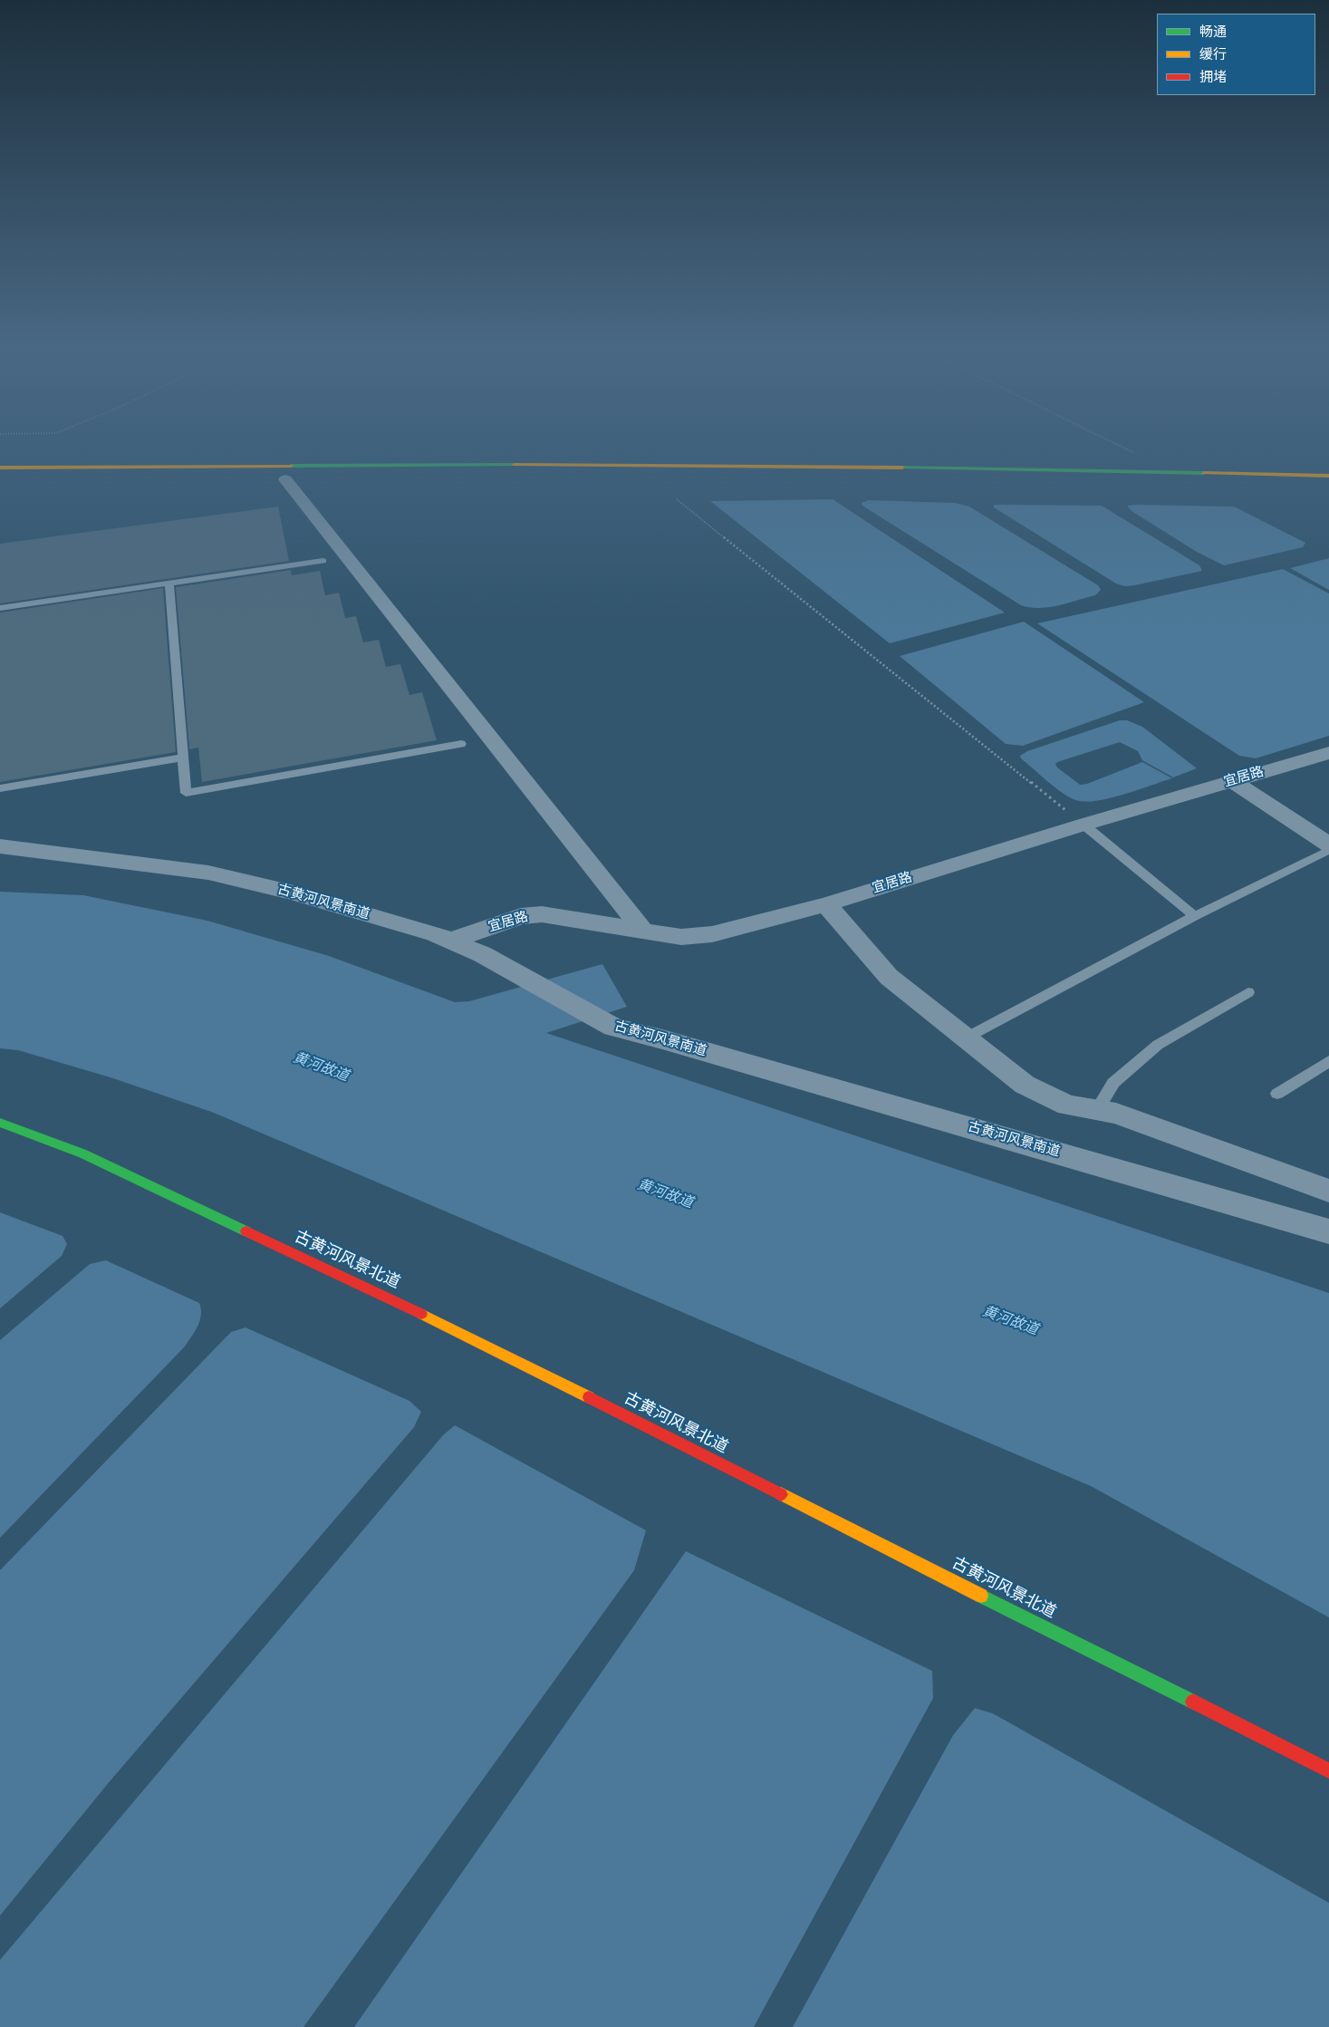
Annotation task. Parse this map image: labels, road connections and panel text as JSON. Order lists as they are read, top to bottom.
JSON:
{
  "streets": {
    "main road": ["古黄河风景北道"],
    "street": ["宜居路", "古黄河风景南道"]
  },
  "crossings": [
    ["宜居路", "古黄河风景南道"]
  ],
  "water": ["黄河故道"],
  "legend": ["畅通", "缓行", "拥堵"]
}
